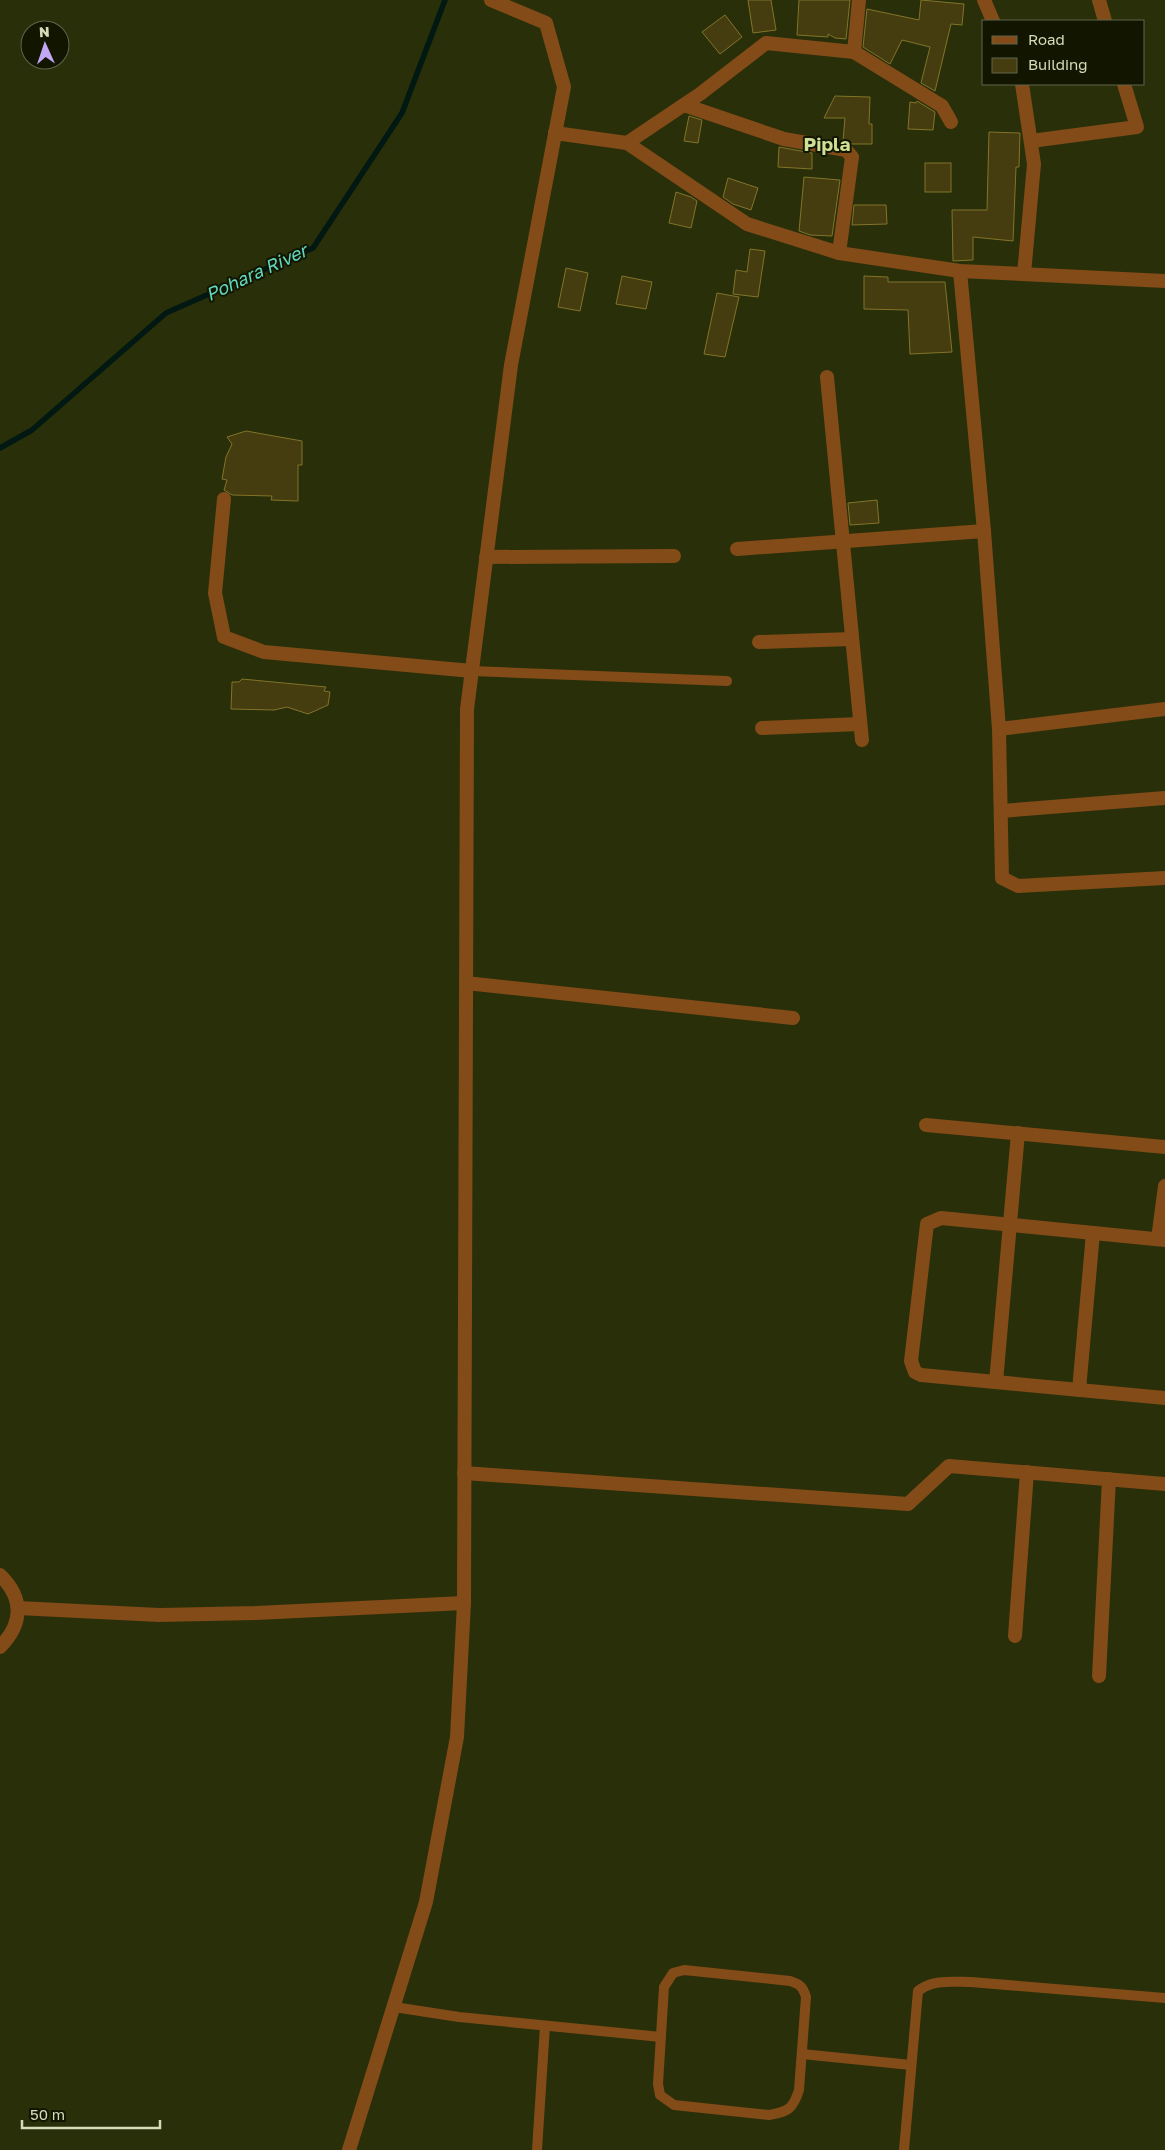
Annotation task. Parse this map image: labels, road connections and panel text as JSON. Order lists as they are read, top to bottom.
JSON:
{
  "districts": ["Pipla"],
  "water": ["Pohara River"],
  "legend": ["Road", "Building"],
  "scale_bar": "50 m",
  "north": "top"
}
